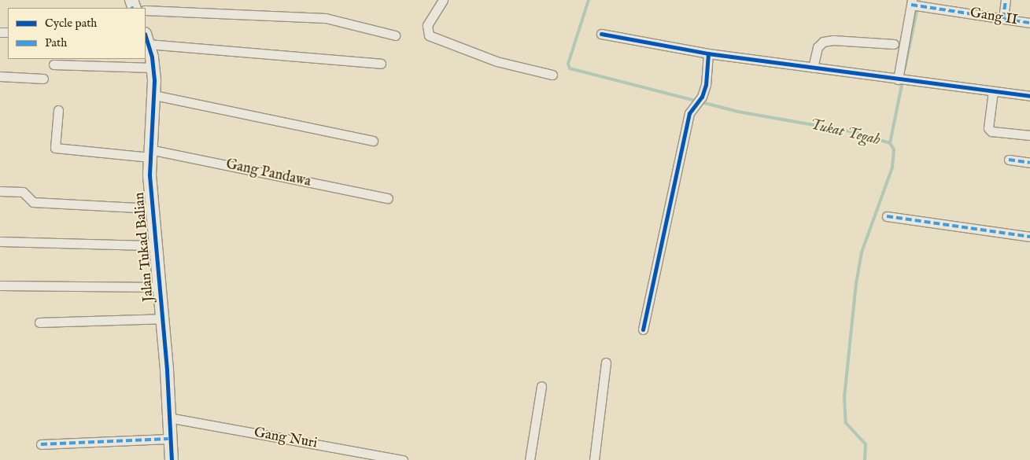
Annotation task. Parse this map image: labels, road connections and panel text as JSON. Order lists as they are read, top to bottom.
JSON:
{
  "streets": {
    "street": [
      "Gang II",
      "Gang Pandawa",
      "Jalan Tukad Balian",
      "Gang Nuri"
    ]
  },
  "crossings": [
    ["Gang Pandawa", "Jalan Tukad Balian"],
    ["Jalan Tukad Balian", "Gang Nuri"]
  ],
  "water": ["Tukat Tegah"],
  "legend": ["Cycle path", "Path"]
}
